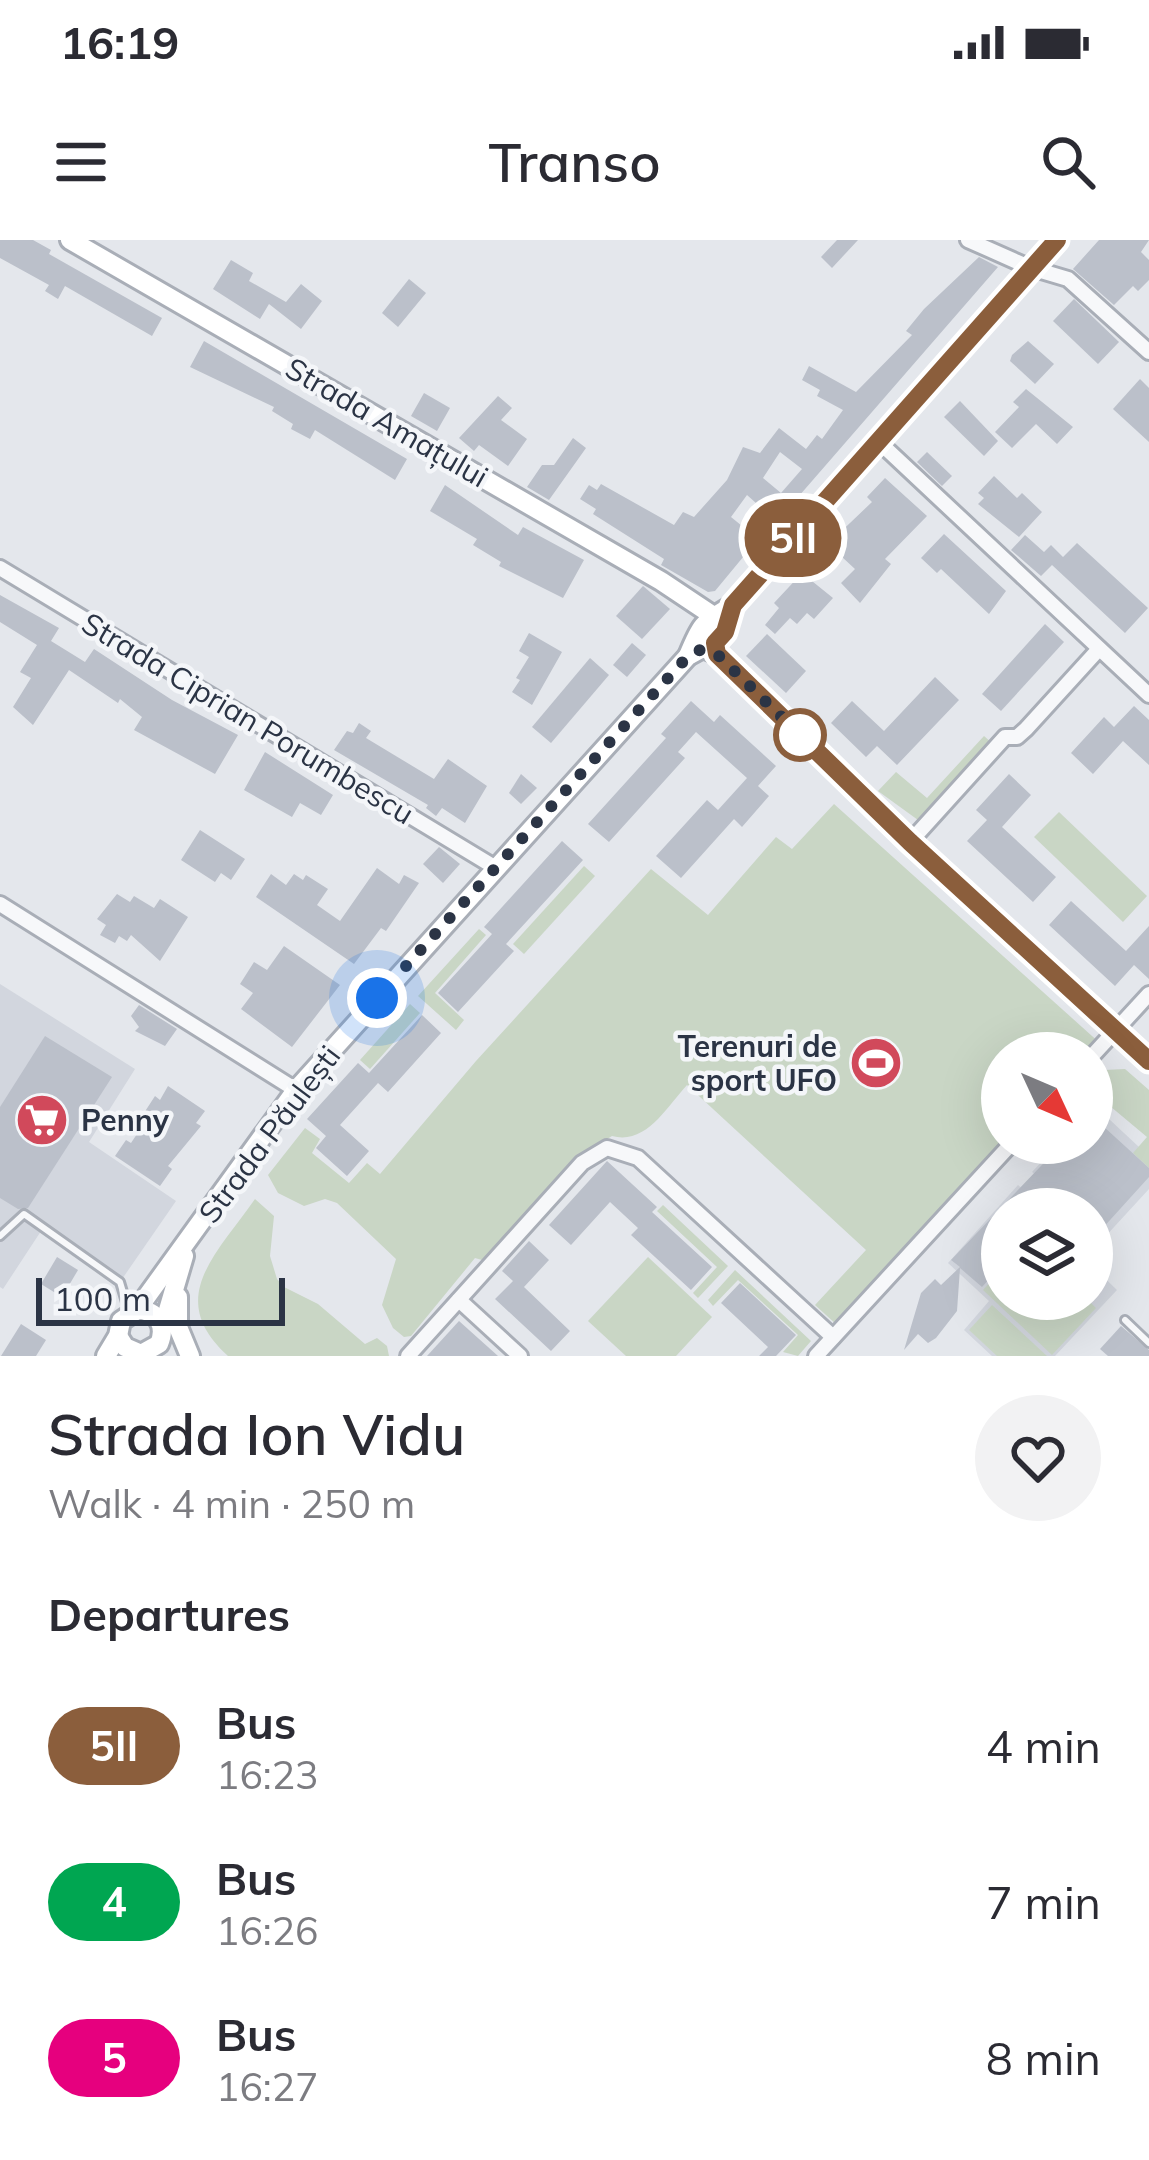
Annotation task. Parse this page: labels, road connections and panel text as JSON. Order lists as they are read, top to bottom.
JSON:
{
  "streets": {
    "main road": ["Strada Amațului", "Strada Păulești"],
    "street": ["Strada Ciprian Porumbescu"]
  },
  "crossings": [
    ["Strada Amațului", "Strada Păulești"],
    ["Strada Ciprian Porumbescu", "Strada Păulești"]
  ],
  "places": {
    "sports": ["Terenuri de sport UFO"],
    "supermarket": ["Penny"]
  },
  "lines": ["bus line 5II"],
  "scale_bar": "100 m",
  "north": "bottom right",
  "page": {
    "status": "16:19",
    "header": "Transo",
    "on_map": "5II",
    "scale": "100 m",
    "heading": [
      ["Strada Ion Vidu", "Walk · 4 min · 250 m"],
      "Departures"
    ],
    "list": [
      {
        "mark": "5II",
        "name": "Bus",
        "note": "16:23",
        "value": "4 min"
      },
      {
        "mark": "4",
        "name": "Bus",
        "note": "16:26",
        "value": "7 min"
      },
      {
        "mark": "5",
        "name": "Bus",
        "note": "16:27",
        "value": "8 min"
      }
    ]
  }
}
